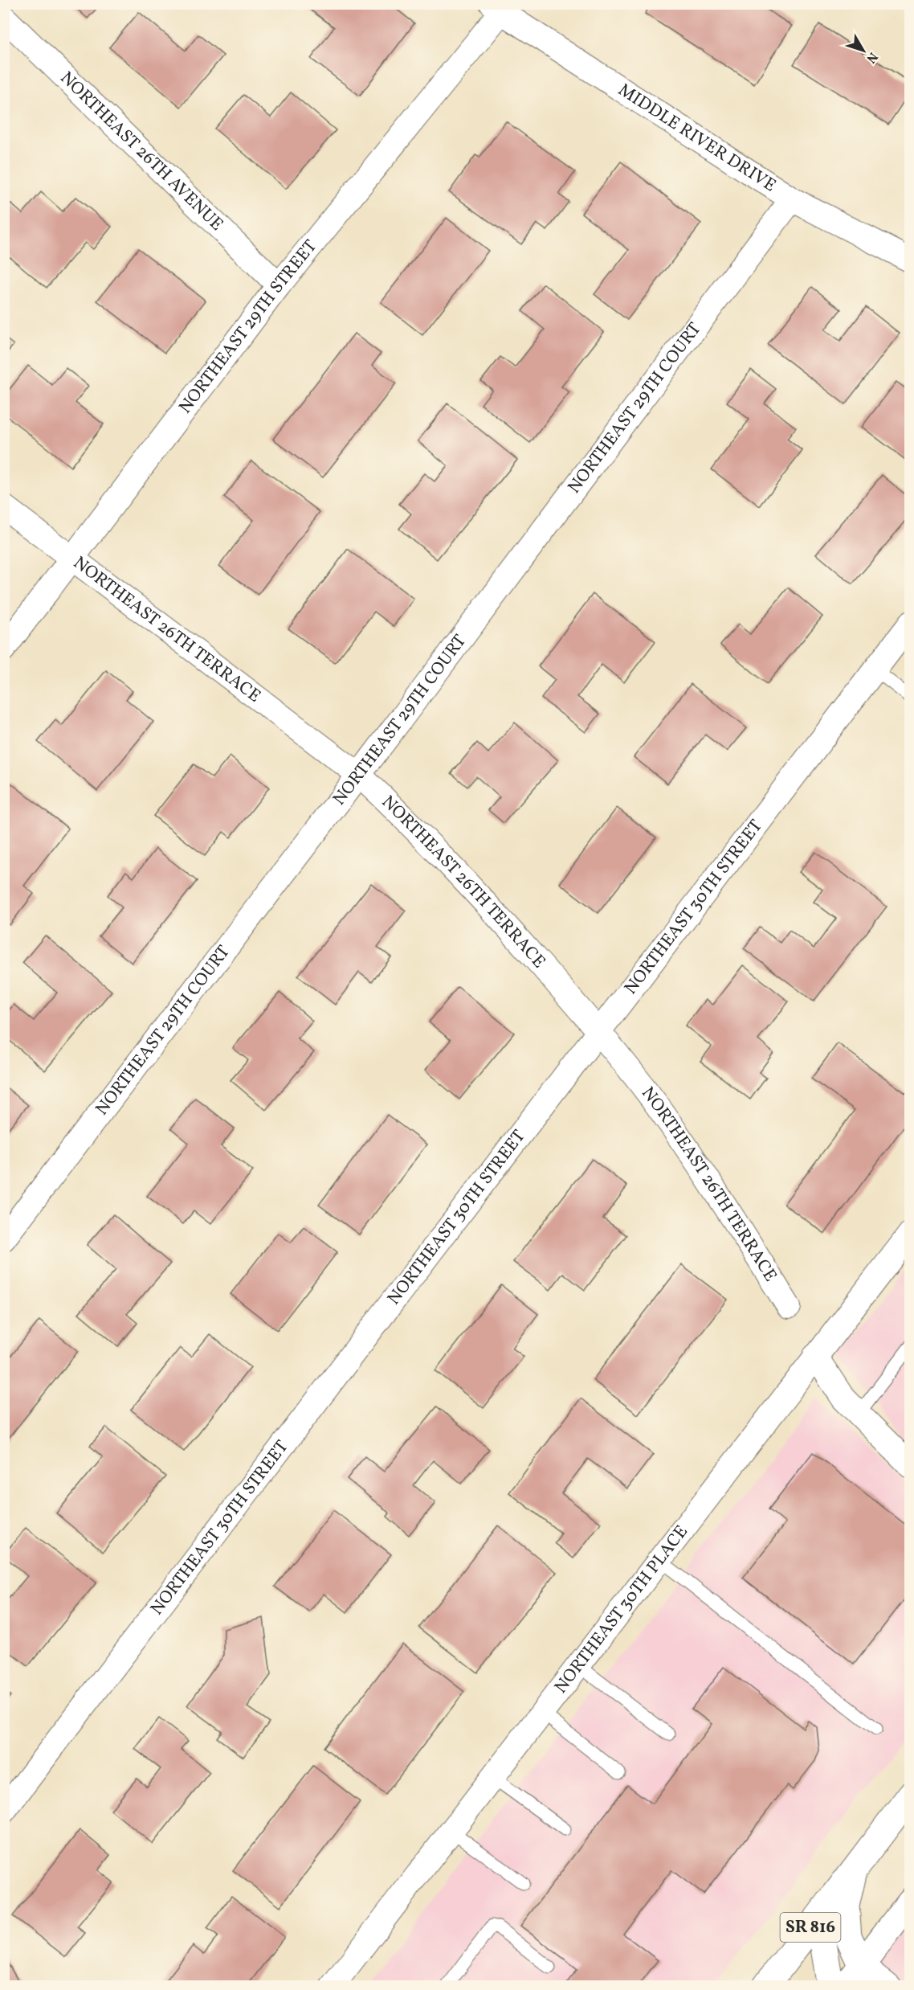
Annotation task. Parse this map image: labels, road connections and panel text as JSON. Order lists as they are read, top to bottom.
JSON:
{
  "streets": {
    "main road": ["SR 816"],
    "street": [
      "MIDDLE RIVER DRIVE",
      "NORTHEAST 26TH AVENUE",
      "NORTHEAST 29TH STREET",
      "NORTHEAST 29TH COURT",
      "NORTHEAST 26TH TERRACE",
      "NORTHEAST 30TH STREET",
      "NORTHEAST 30TH PLACE"
    ]
  },
  "crossings": [
    ["MIDDLE RIVER DRIVE", "NORTHEAST 29TH STREET"],
    ["MIDDLE RIVER DRIVE", "NORTHEAST 29TH COURT"],
    ["NORTHEAST 26TH AVENUE", "NORTHEAST 29TH STREET"],
    ["NORTHEAST 29TH STREET", "NORTHEAST 26TH TERRACE"],
    ["NORTHEAST 29TH COURT", "NORTHEAST 26TH TERRACE"],
    ["NORTHEAST 26TH TERRACE", "NORTHEAST 30TH STREET"]
  ],
  "north": "bottom right"
}
